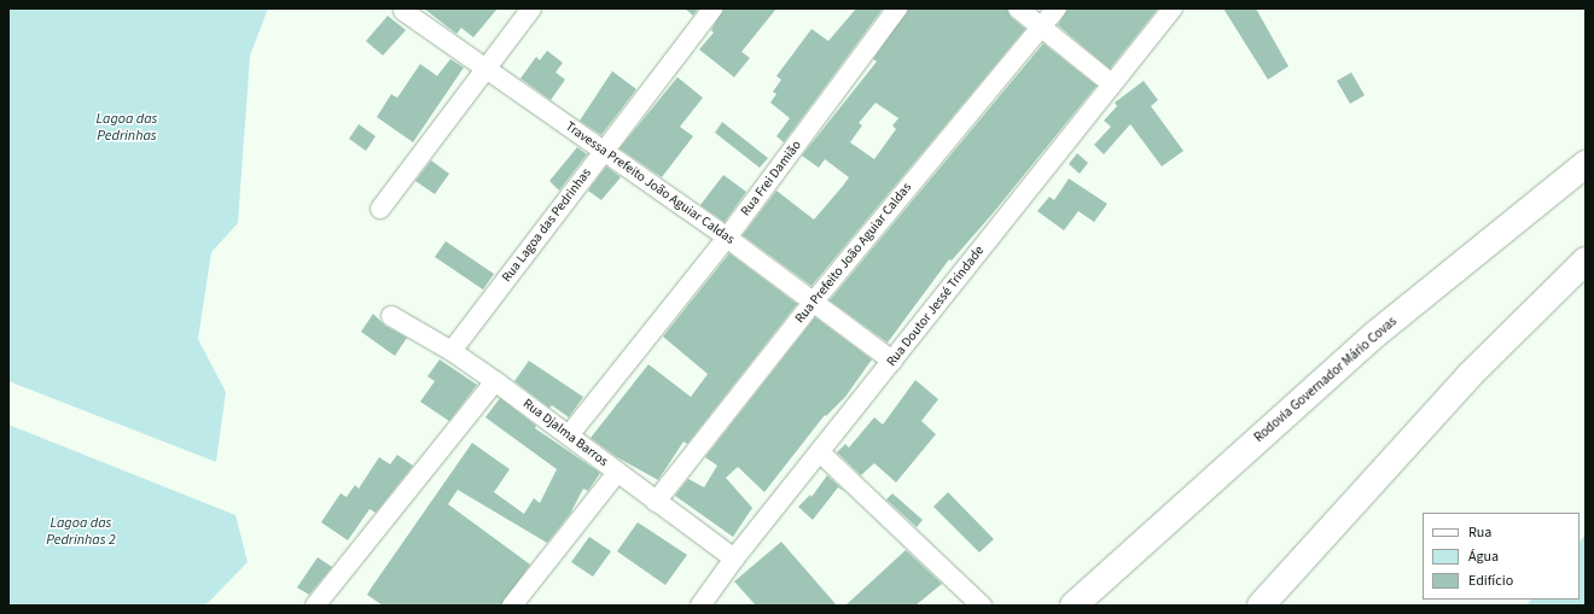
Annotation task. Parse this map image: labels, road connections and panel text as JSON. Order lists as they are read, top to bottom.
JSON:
{
  "streets": {
    "highway": ["Rodovia Governador Mário Covas"],
    "street": [
      "Rua Frei Damião",
      "Travessa Prefeito João Aguiar Caldas",
      "Rua Lagoa das Pedrinhas",
      "Rua Prefeito João Aguiar Caldas",
      "Rua Doutor Jessé Trindade",
      "Rua Djalma Barros"
    ]
  },
  "crossings": [
    ["Rua Frei Damião", "Travessa Prefeito João Aguiar Caldas"],
    ["Rua Frei Damião", "Rua Djalma Barros"],
    ["Travessa Prefeito João Aguiar Caldas", "Rua Lagoa das Pedrinhas"],
    ["Travessa Prefeito João Aguiar Caldas", "Rua Prefeito João Aguiar Caldas"],
    ["Travessa Prefeito João Aguiar Caldas", "Rua Doutor Jessé Trindade"],
    ["Rua Lagoa das Pedrinhas", "Rua Djalma Barros"],
    ["Rua Prefeito João Aguiar Caldas", "Rua Djalma Barros"],
    ["Rua Doutor Jessé Trindade", "Rua Djalma Barros"]
  ],
  "water": ["Lagoa das Pedrinhas", "Lagoa das Pedrinhas 2"],
  "legend": ["Rua", "Água", "Edifício"]
}
